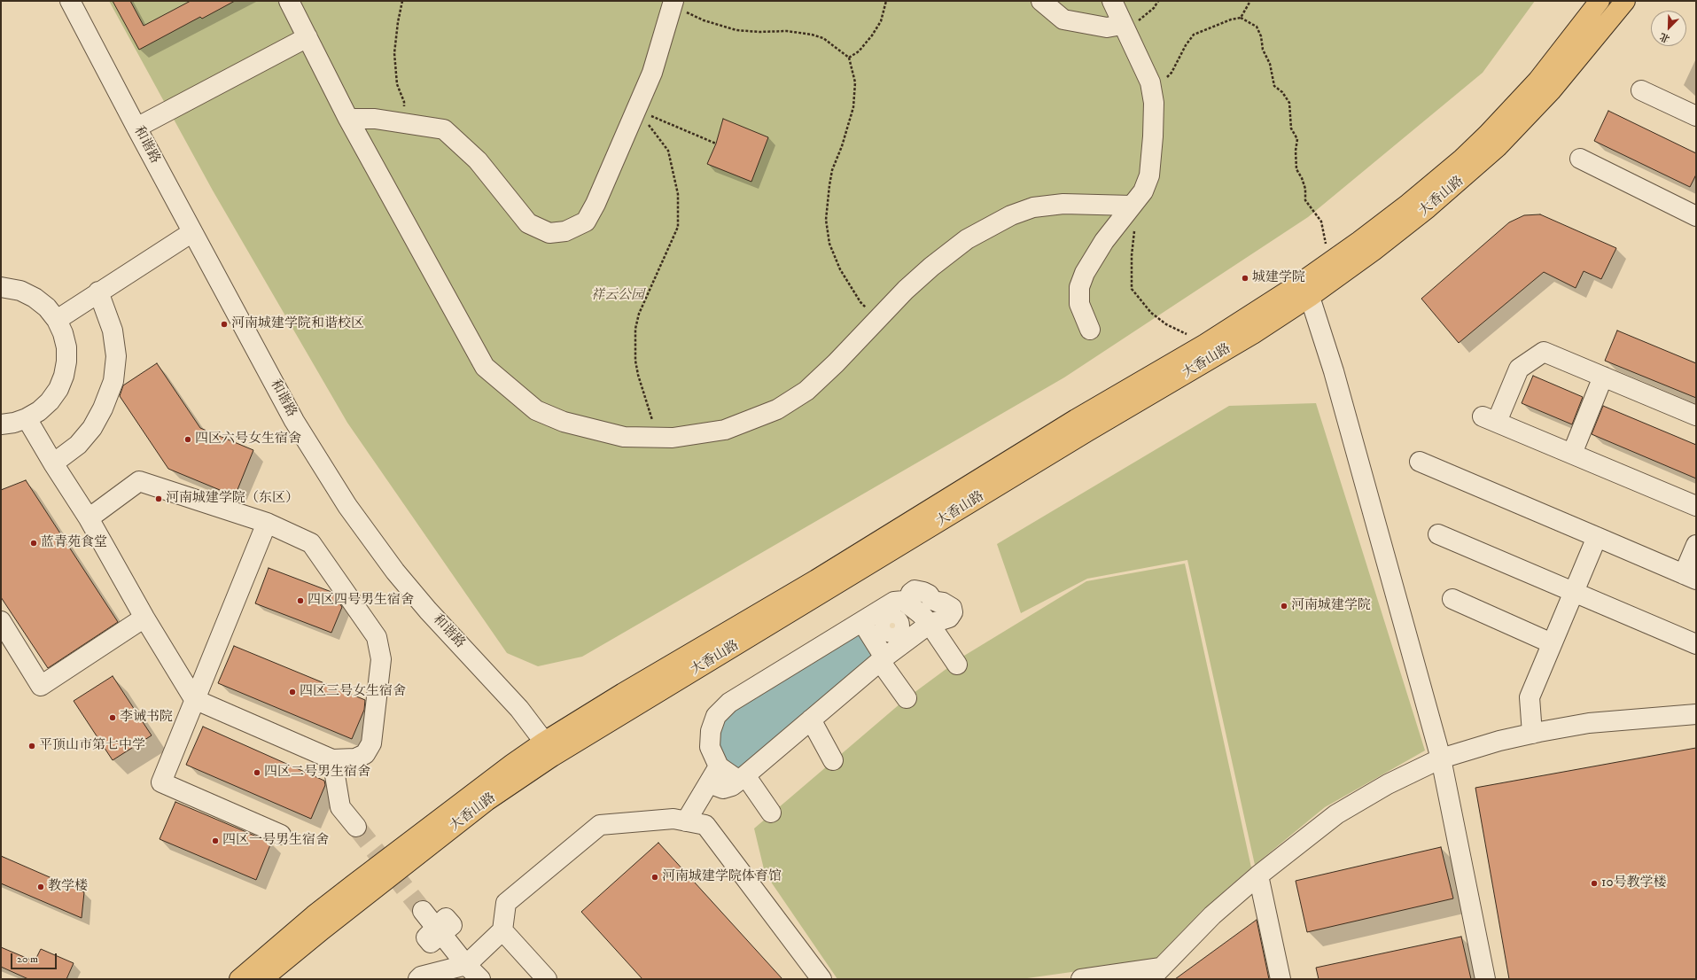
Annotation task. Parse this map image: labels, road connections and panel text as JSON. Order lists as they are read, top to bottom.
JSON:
{
  "streets": {
    "main road": ["大香山路"],
    "street": ["和谐路"]
  },
  "crossings": [
    ["和谐路", "大香山路"]
  ],
  "parks": ["祥云公园"],
  "places": [
    "城建学院",
    "河南城建学院和谐校区",
    "四区六号女生宿舍",
    "河南城建学院（东区）",
    "蓝青苑食堂",
    "四区四号男生宿舍",
    "河南城建学院",
    "四区三号女生宿舍",
    "李诫书院",
    "平顶山市第七中学",
    "四区二号男生宿舍",
    "四区一号男生宿舍",
    "河南城建学院体育馆",
    "10号教学楼",
    "教学楼"
  ],
  "scale_bar": "20 m",
  "north": "bottom left"
}
